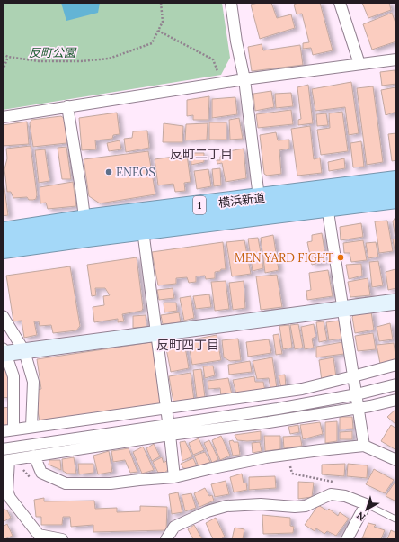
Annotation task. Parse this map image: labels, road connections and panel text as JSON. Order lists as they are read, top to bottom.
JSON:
{
  "streets": {
    "highway": ["横浜新道", "1"]
  },
  "districts": ["反町二丁目", "反町四丁目"],
  "parks": ["反町公園"],
  "places": ["ENEOS", "MEN YARD FIGHT"],
  "north": "bottom left"
}
